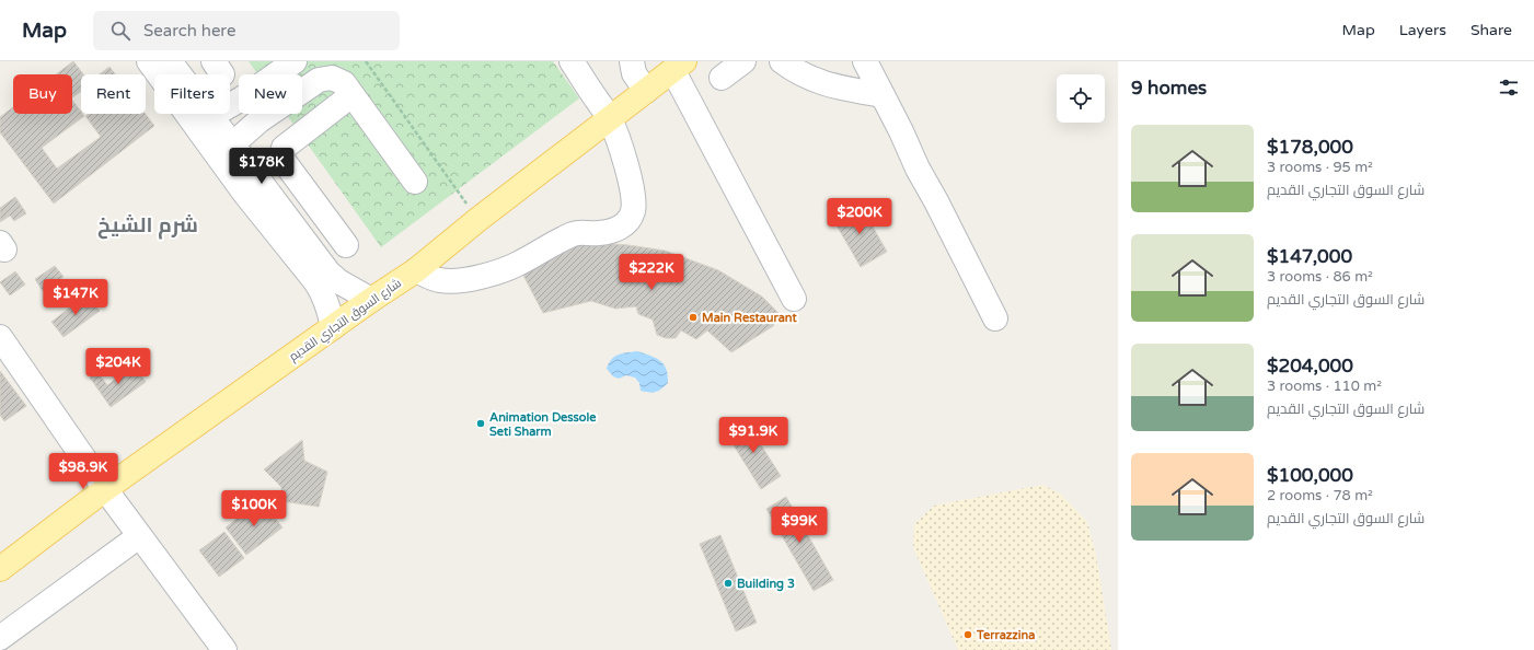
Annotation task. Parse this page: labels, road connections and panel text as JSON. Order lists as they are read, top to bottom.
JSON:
{
  "streets": {
    "main road": ["شارع السوق التجاري القديم"]
  },
  "districts": ["شرم الشيخ"],
  "places": [
    "Main Restaurant",
    "Animation Dessole Seti Sharm",
    "Building 3",
    "Terrazzina"
  ],
  "page": {
    "header": "Map",
    "search": "Search here",
    "nav": ["Map", "Layers", "Share"],
    "heading": "9 homes",
    "chip": [
      "Buy",
      "Rent",
      "Filters",
      "New"
    ],
    "list": [
      {
        "name": "$178,000",
        "note": "3 rooms · 95 m² · شارع السوق التجاري القديم"
      },
      {
        "name": "$147,000",
        "note": "3 rooms · 86 m² · شارع السوق التجاري القديم"
      },
      {
        "name": "$204,000",
        "note": "3 rooms · 110 m² · شارع السوق التجاري القديم"
      },
      {
        "name": "$100,000",
        "note": "2 rooms · 78 m² · شارع السوق التجاري القديم"
      }
    ],
    "price": [
      "$178K",
      "$200K",
      "$222K",
      "$147K",
      "$204K",
      "$91.9K",
      "$98.9K",
      "$100K",
      "$99K"
    ]
  }
}
